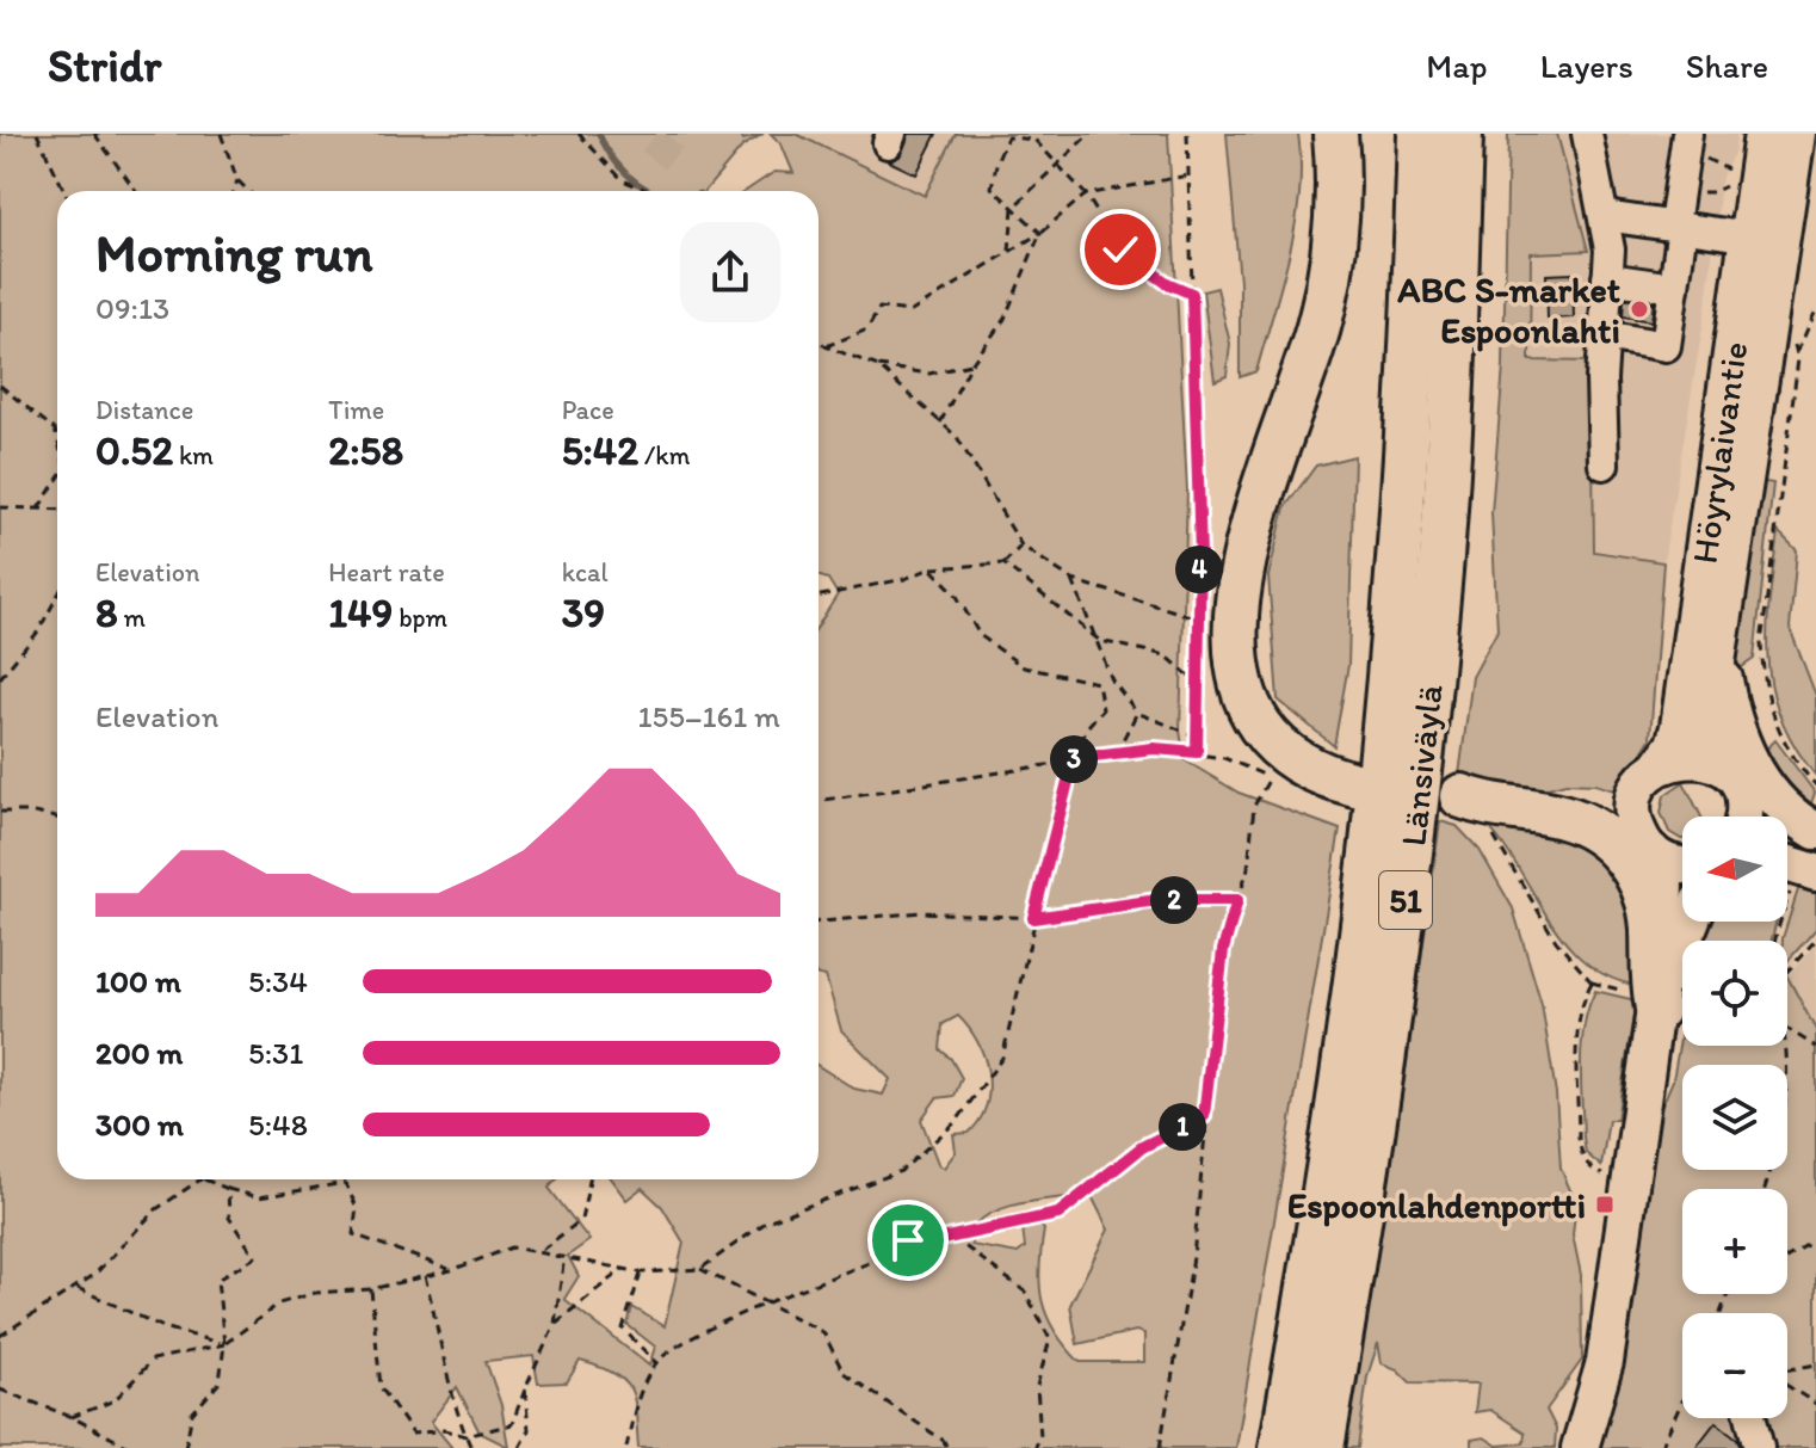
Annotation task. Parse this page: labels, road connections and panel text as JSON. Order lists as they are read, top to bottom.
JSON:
{
  "streets": {
    "highway": ["Länsiväylä", "51"],
    "main road": ["Höyrylaivantie"]
  },
  "places": {
    "other": ["ABC S-market Espoonlahti"],
    "transit": ["Espoonlahdenportti"]
  },
  "north": "left",
  "page": {
    "header": "Stridr",
    "nav": ["Map", "Layers", "Share"],
    "heading": ["Morning run", "09:13"],
    "stats": [
      ["Distance", "0.52 km"],
      ["Time", "2:58"],
      ["Pace", "5:42 /km"],
      ["Elevation", "8 m"],
      ["Heart rate", "149 bpm"],
      ["kcal", "39"]
    ],
    "pins": [
      "4",
      "3",
      "2",
      "1"
    ],
    "chart": ["Elevation", "155–161 m"],
    "map_buttons": ["+", "−"],
    "list": [
      {
        "name": "100 m",
        "note": "5:34"
      },
      {
        "name": "200 m",
        "note": "5:31"
      },
      {
        "name": "300 m",
        "note": "5:48"
      }
    ]
  }
}
